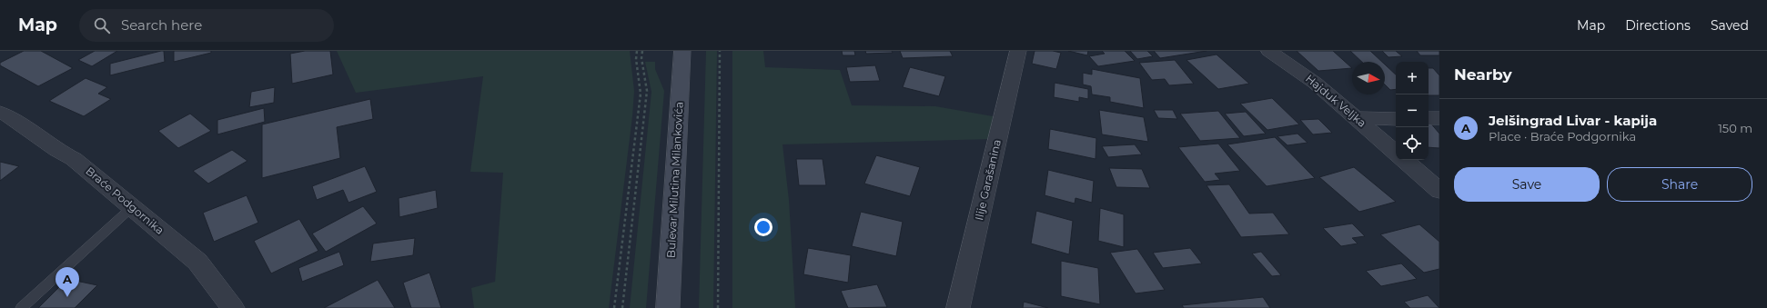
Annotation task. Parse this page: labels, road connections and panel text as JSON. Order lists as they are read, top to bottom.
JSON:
{
  "streets": {
    "street": [
      "Hajduk Veljka",
      "Bulevar Milutina Milankovića",
      "Ilije Garašanina",
      "Braće Podgornika"
    ]
  },
  "north": "right",
  "page": {
    "header": "Map",
    "search": "Search here",
    "nav": ["Map", "Directions", "Saved"],
    "heading": "Nearby",
    "map_buttons": ["+", "−"],
    "list": [
      {
        "mark": "A",
        "name": "Jelšingrad Livar - kapija",
        "note": "Place · Braće Podgornika",
        "value": "150 m"
      }
    ],
    "buttons": ["Save", "Share"],
    "pins": "A"
  }
}
